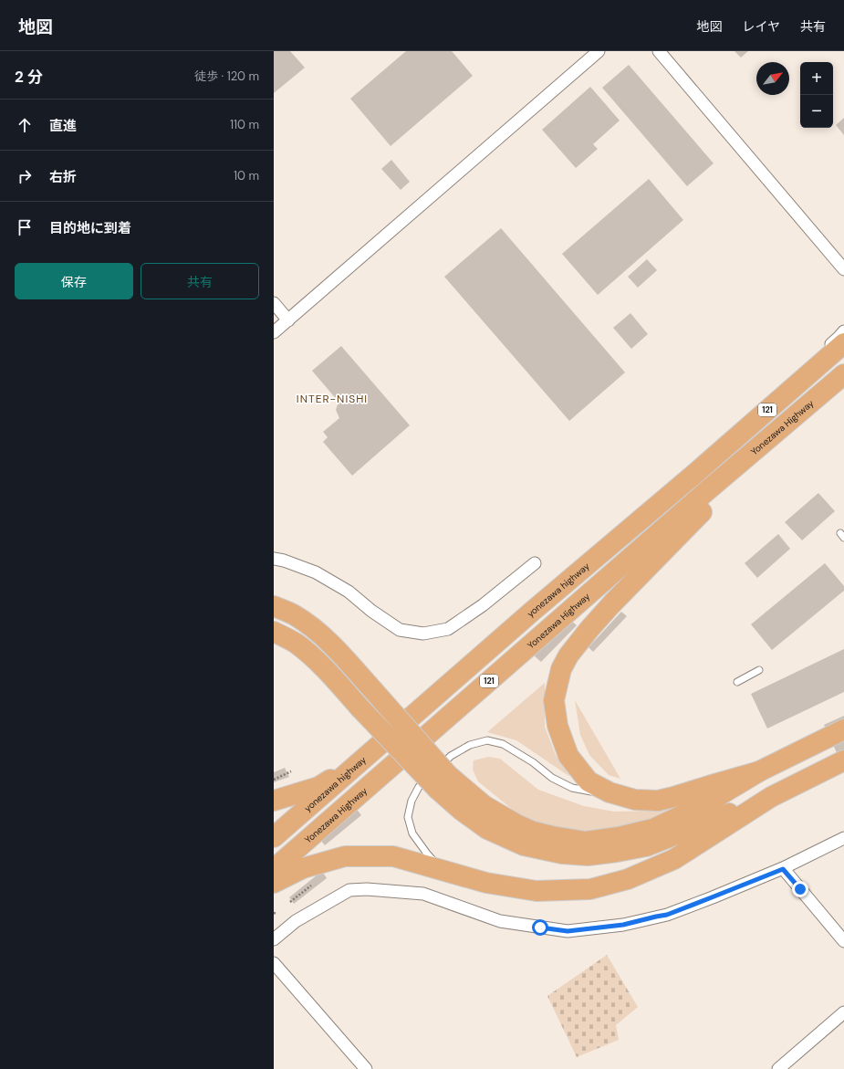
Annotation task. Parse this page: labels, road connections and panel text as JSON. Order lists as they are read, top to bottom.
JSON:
{
  "streets": {
    "highway": ["121", "Yonezawa Highway", "yonezawa highway"]
  },
  "districts": ["INTER-NISHI"],
  "north": "top right",
  "page": {
    "header": "地図",
    "nav": ["地図", "レイヤ", "共有"],
    "heading": ["2 分", "徒歩 · 120 m"],
    "map_buttons": ["+", "−"],
    "list": [
      ["直進", "110 m"],
      ["右折", "10 m"],
      "目的地に到着"
    ],
    "buttons": ["保存", "共有"]
  }
}
